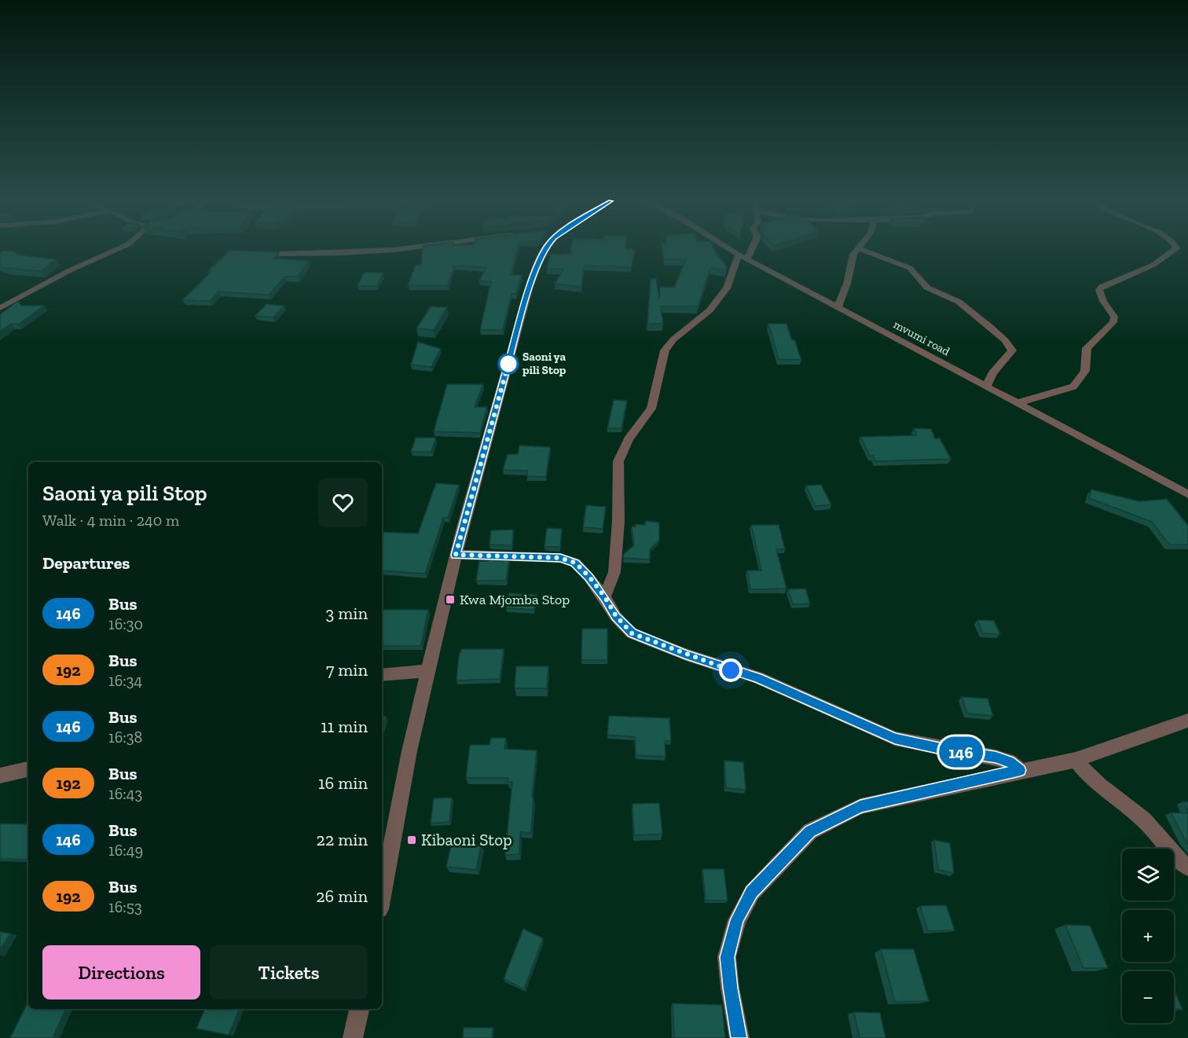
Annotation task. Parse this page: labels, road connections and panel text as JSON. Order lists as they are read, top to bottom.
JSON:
{
  "streets": {
    "street": ["mvumi road"]
  },
  "places": {
    "other": ["Saoni ya pili Stop"],
    "transit": ["Kwa Mjomba Stop", "Kibaoni Stop"]
  },
  "lines": ["bus line 146"],
  "page": {
    "on_map": "146",
    "heading": [
      ["Saoni ya pili Stop", "Walk · 4 min · 240 m"],
      "Departures"
    ],
    "list": [
      {
        "mark": "146",
        "name": "Bus",
        "note": "16:30",
        "value": "3 min"
      },
      {
        "mark": "192",
        "name": "Bus",
        "note": "16:34",
        "value": "7 min"
      },
      {
        "mark": "146",
        "name": "Bus",
        "note": "16:38",
        "value": "11 min"
      },
      {
        "mark": "192",
        "name": "Bus",
        "note": "16:43",
        "value": "16 min"
      },
      {
        "mark": "146",
        "name": "Bus",
        "note": "16:49",
        "value": "22 min"
      },
      {
        "mark": "192",
        "name": "Bus",
        "note": "16:53",
        "value": "26 min"
      }
    ],
    "map_buttons": ["+", "−"],
    "buttons": ["Directions", "Tickets"]
  }
}
